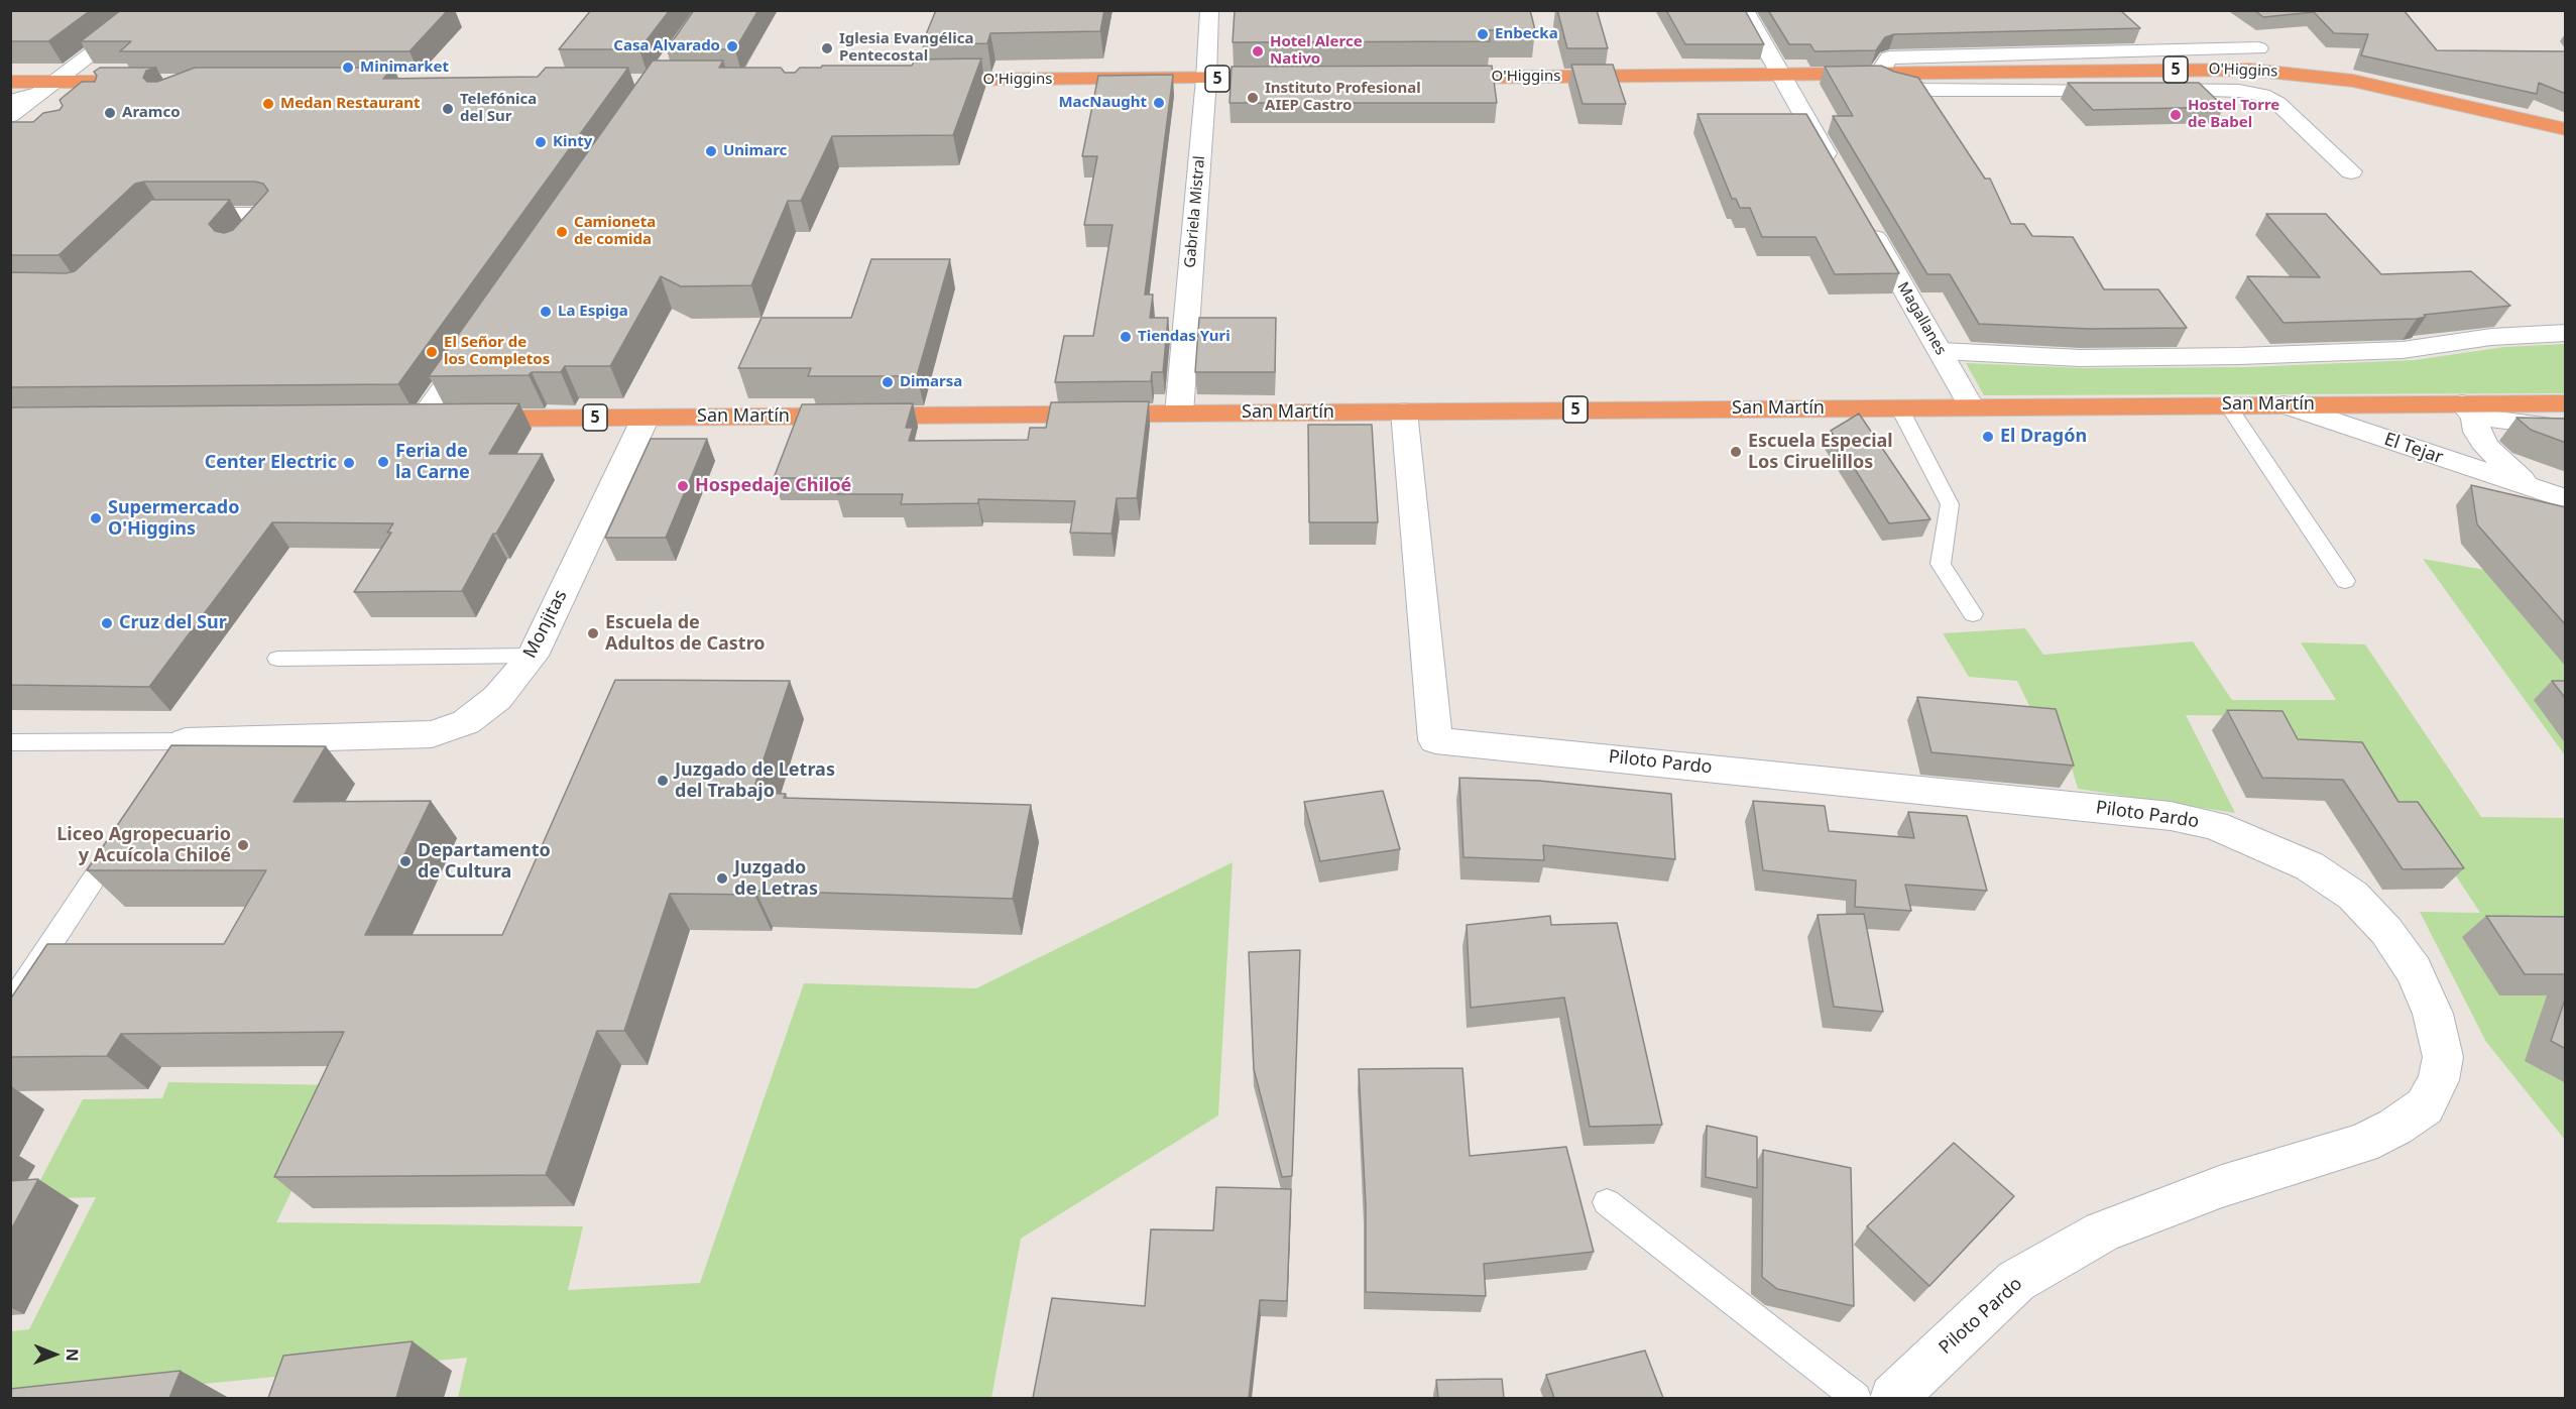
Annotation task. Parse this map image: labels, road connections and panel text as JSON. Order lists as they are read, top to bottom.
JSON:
{
  "streets": {
    "highway": ["5", "O'Higgins", "San Martín"],
    "street": [
      "Gabriela Mistral",
      "Magallanes",
      "El Tejar",
      "Monjitas",
      "Piloto Pardo"
    ]
  },
  "crossings": [
    ["O'Higgins", "Gabriela Mistral"],
    ["Gabriela Mistral", "San Martín"],
    ["Magallanes", "San Martín"],
    ["San Martín", "El Tejar"],
    ["San Martín", "Monjitas"],
    ["San Martín", "Piloto Pardo"]
  ],
  "places": [
    "Enbecka",
    "Casa Alvarado",
    "Iglesia Evangélica Pentecostal",
    "Hotel Alerce Nativo",
    "Minimarket",
    "Instituto Profesional AIEP Castro",
    "MacNaught",
    "Medan Restaurant",
    "Telefónica del Sur",
    "Aramco",
    "Hostel Torre de Babel",
    "Kinty",
    "Unimarc",
    "Camioneta de comida",
    "La Espiga",
    "Tiendas Yuri",
    "El Señor de los Completos",
    "Dimarsa",
    "El Dragón",
    "Escuela Especial Los Ciruelillos",
    "Feria de la Carne",
    "Center Electric",
    "Hospedaje Chiloé",
    "Supermercado O'Higgins",
    "Cruz del Sur",
    "Escuela de Adultos de Castro",
    "Juzgado de Letras del Trabajo",
    "Liceo Agropecuario y Acuícola Chiloé",
    "Departamento de Cultura",
    "Juzgado de Letras"
  ],
  "north": "right"
}
